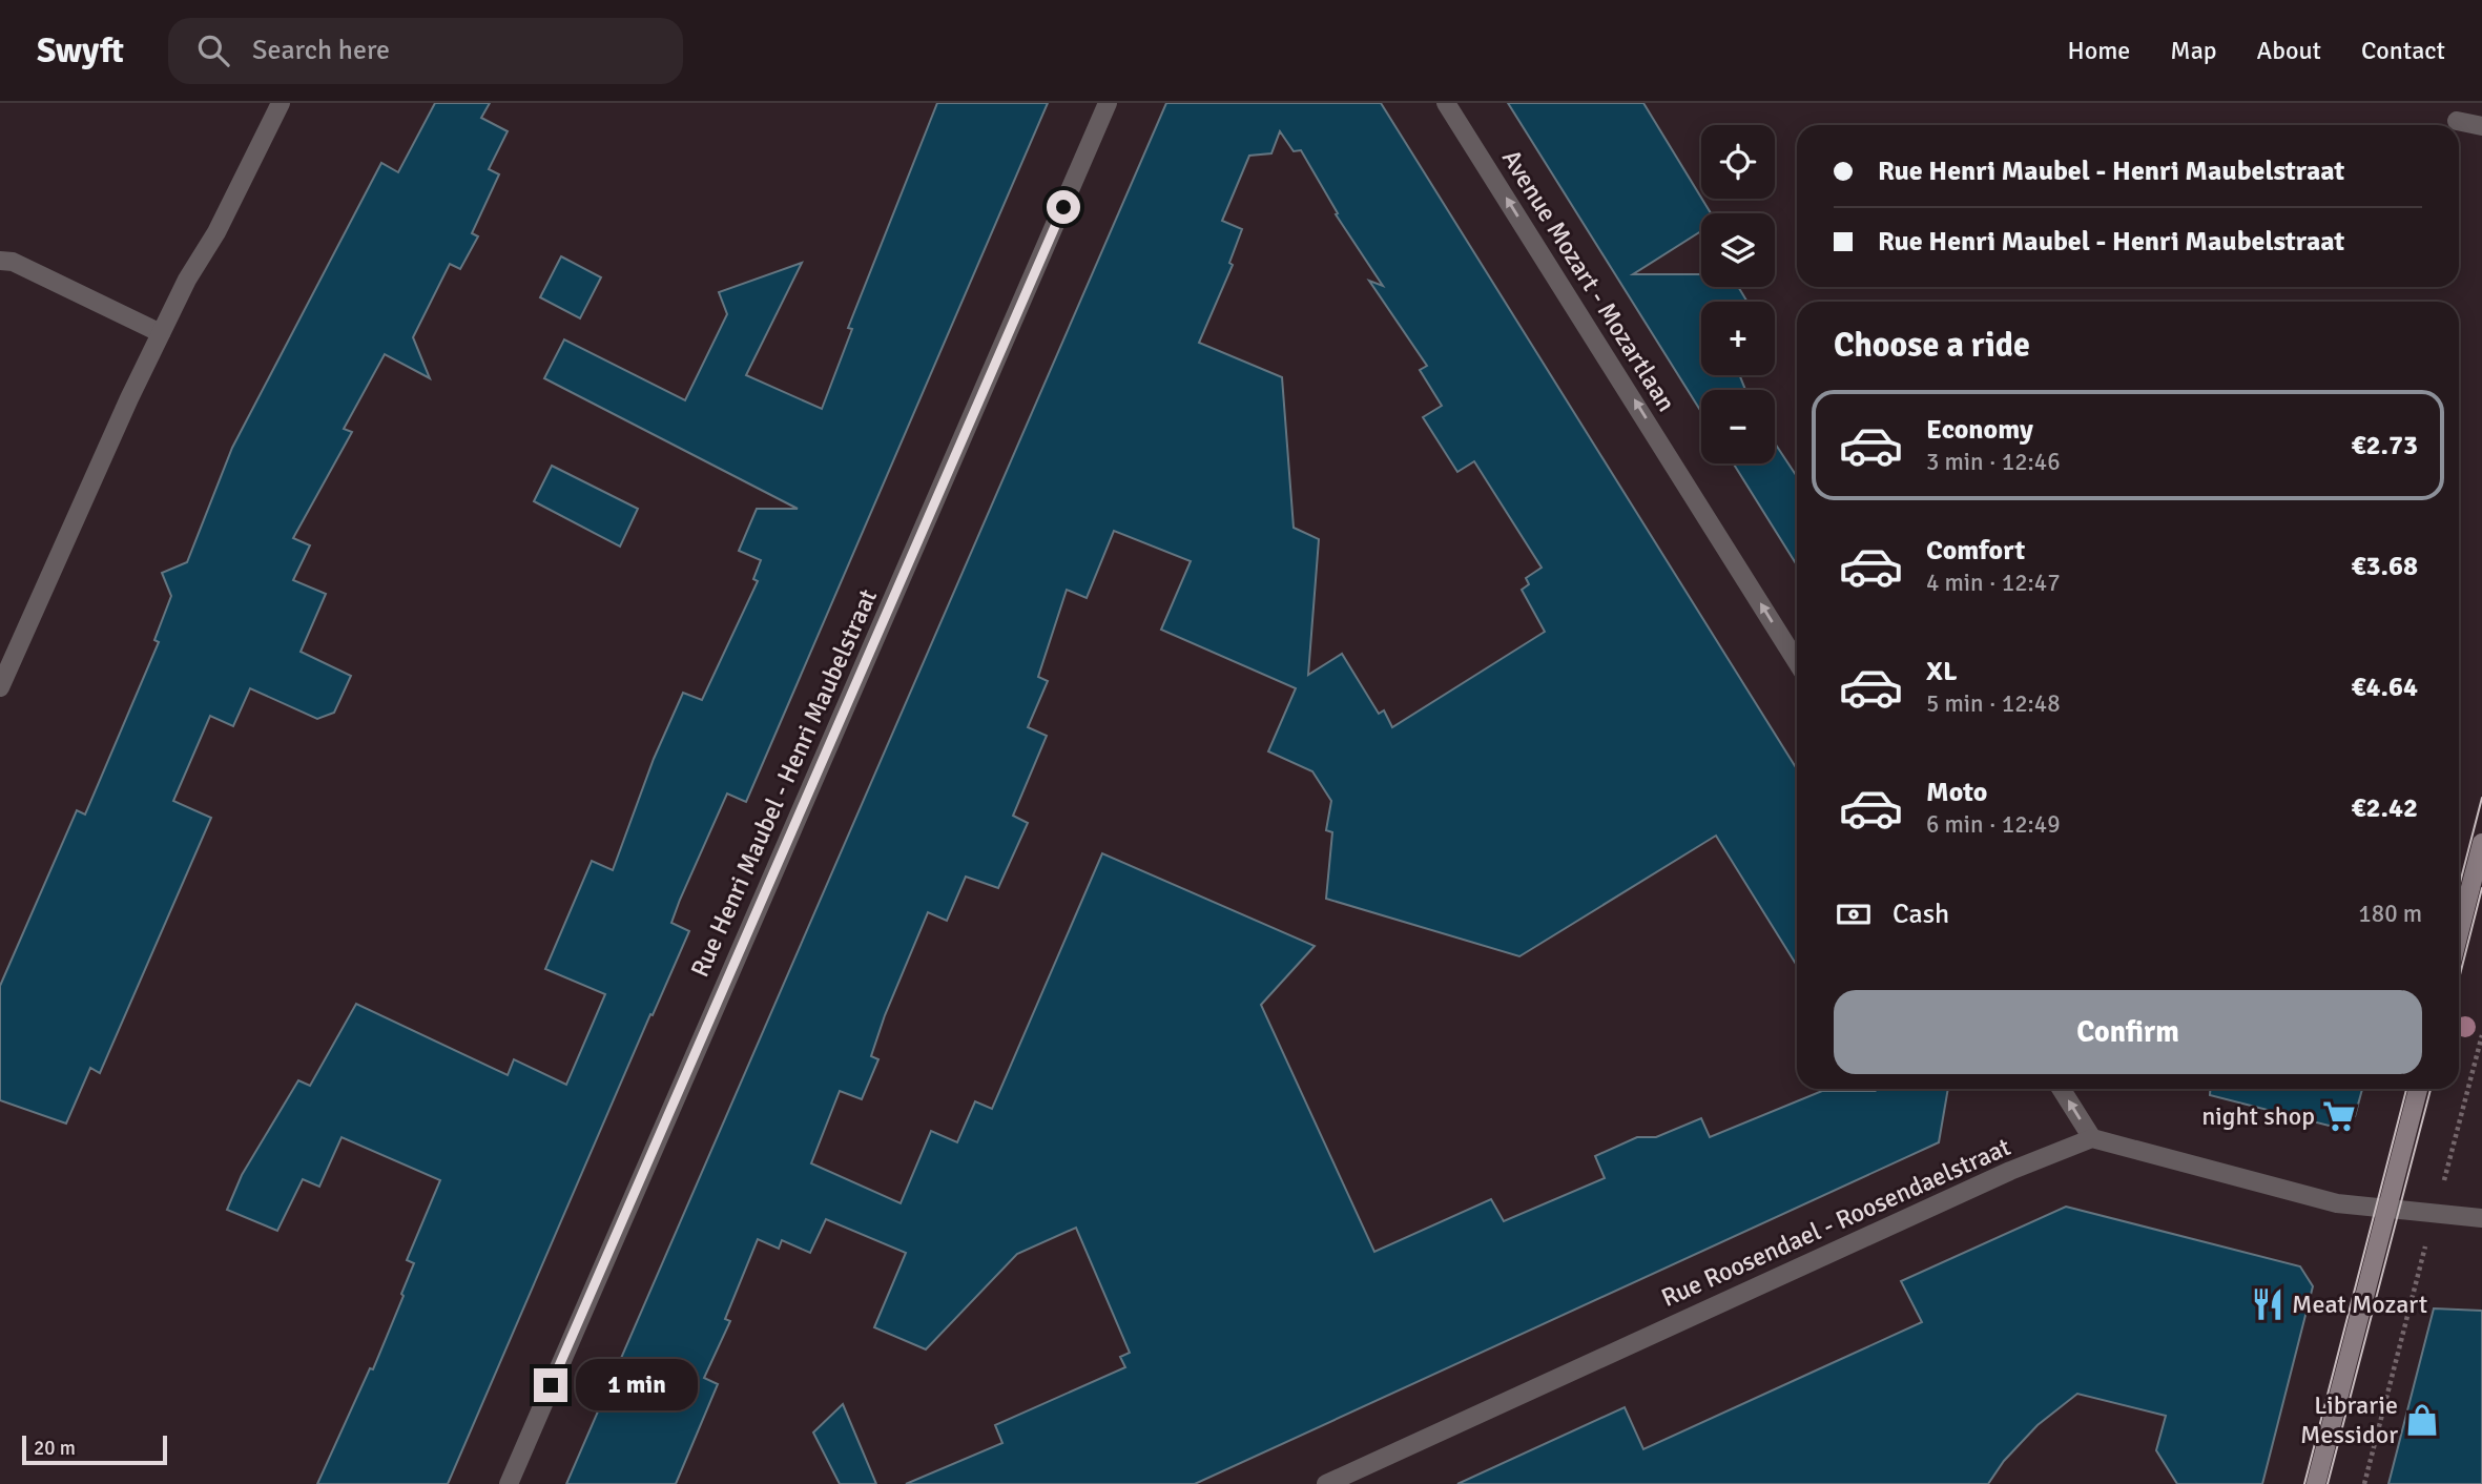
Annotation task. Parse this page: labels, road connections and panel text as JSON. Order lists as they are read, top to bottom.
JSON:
{
  "streets": {
    "street": ["Avenue Mozart - Mozartlaan", "Rue Henri Maubel - Henri Maubelstraat", "Rue Roosendael - Roosendaelstraat"]
  },
  "one_way": ["Avenue Mozart - Mozartlaan"],
  "places": {
    "supermarket": ["night shop"],
    "restaurant": ["Meat Mozart"],
    "shop": ["Librarie Messidor"]
  },
  "scale_bar": "20 m",
  "page": {
    "header": "Swyft",
    "search": "Search here",
    "nav": [
      "Home",
      "Map",
      "About",
      "Contact"
    ],
    "map_buttons": ["+", "−"],
    "banner": ["Rue Henri Maubel - Henri Maubelstraat", "Rue Henri Maubel - Henri Maubelstraat"],
    "heading": "Choose a ride",
    "list": [
      {
        "name": "Economy",
        "note": "3 min · 12:46",
        "value": "€2.73"
      },
      {
        "name": "Comfort",
        "note": "4 min · 12:47",
        "value": "€3.68"
      },
      {
        "name": "XL",
        "note": "5 min · 12:48",
        "value": "€4.64"
      },
      {
        "name": "Moto",
        "note": "6 min · 12:49",
        "value": "€2.42"
      }
    ],
    "pay": ["Cash", "180 m"],
    "buttons": "Confirm",
    "bubble": "1 min",
    "scale": "20 m"
  }
}
